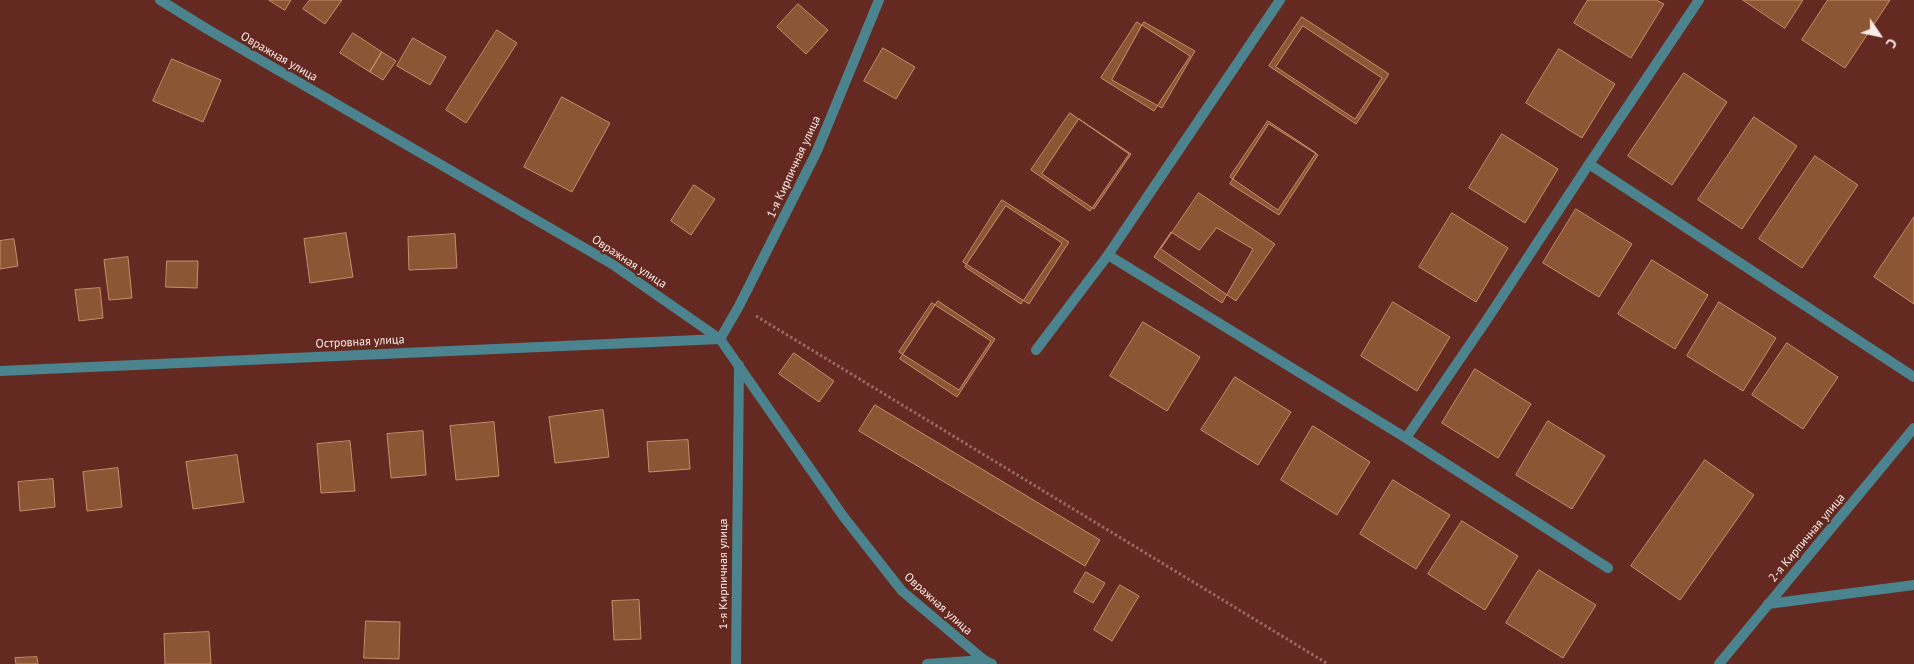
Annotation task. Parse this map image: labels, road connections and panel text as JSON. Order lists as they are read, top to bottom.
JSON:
{
  "streets": {
    "street": [
      "Овражная улица",
      "1-я Кирпичная улица",
      "Островная улица",
      "2-я Кирпичная улица"
    ]
  },
  "crossings": [
    ["Овражная улица", "1-я Кирпичная улица"],
    ["Овражная улица", "Островная улица"],
    ["1-я Кирпичная улица", "Островная улица"]
  ],
  "north": "bottom right"
}
